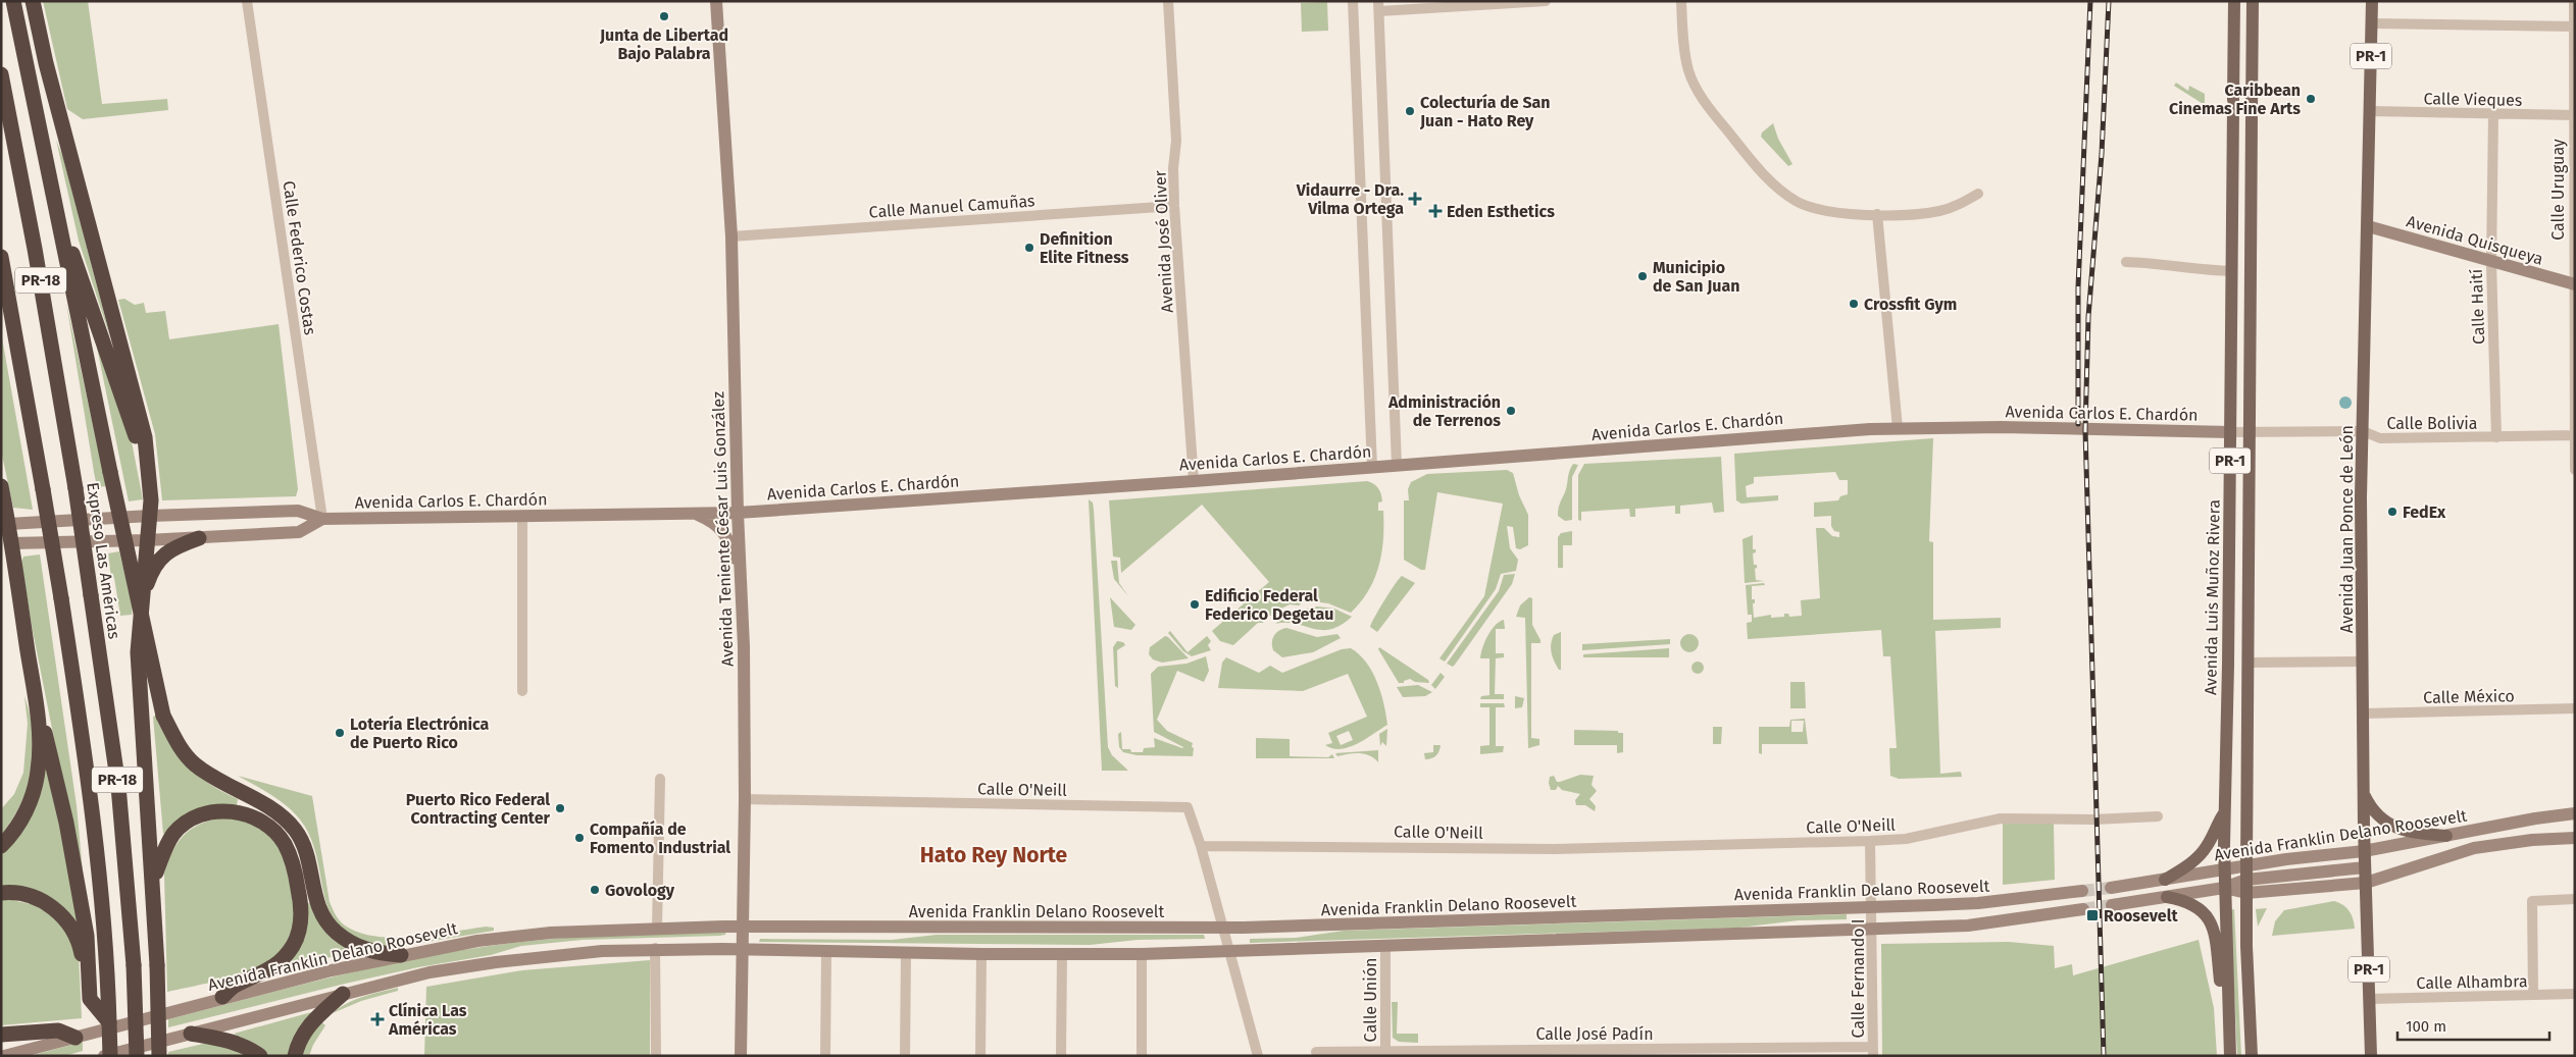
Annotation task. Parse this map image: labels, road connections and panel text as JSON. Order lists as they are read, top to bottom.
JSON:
{
  "streets": {
    "highway": ["PR-18", "Expreso Las Américas"],
    "main road": [
      "PR-1",
      "Avenida Quisqueya",
      "Avenida Carlos E. Chardón",
      "Avenida Teniente César Luis González",
      "Avenida Juan Ponce de León",
      "Avenida Luis Muñoz Rivera",
      "Avenida Franklin Delano Roosevelt"
    ],
    "street": [
      "Calle Vieques",
      "Calle Uruguay",
      "Calle Manuel Camuñas",
      "Avenida José Oliver",
      "Calle Federico Costas",
      "Calle Haití",
      "Calle Bolivia",
      "Calle México",
      "Calle O'Neill",
      "Calle Fernando I",
      "Calle Alhambra",
      "Calle Unión",
      "Calle José Padín"
    ]
  },
  "crossings": [
    ["PR-1", "Calle Bolivia"],
    ["PR-1", "Avenida Franklin Delano Roosevelt"],
    ["Calle Vieques", "Calle Uruguay"],
    ["Calle Vieques", "Calle Haití"],
    ["Calle Vieques", "Avenida Juan Ponce de León"],
    ["Calle Uruguay", "Avenida Quisqueya"],
    ["Calle Uruguay", "Calle Bolivia"],
    ["Calle Manuel Camuñas", "Avenida José Oliver"],
    ["Calle Manuel Camuñas", "Avenida Teniente César Luis González"],
    ["Avenida Quisqueya", "Calle Haití"],
    ["Avenida Quisqueya", "Avenida Juan Ponce de León"],
    ["Avenida José Oliver", "Avenida Carlos E. Chardón"],
    ["Calle Federico Costas", "Avenida Carlos E. Chardón"],
    ["Calle Haití", "Calle Bolivia"],
    ["Avenida Carlos E. Chardón", "Calle Bolivia"],
    ["Avenida Carlos E. Chardón", "Avenida Teniente César Luis González"],
    ["Avenida Carlos E. Chardón", "Avenida Luis Muñoz Rivera"],
    ["Calle Bolivia", "Avenida Juan Ponce de León"],
    ["Calle Bolivia", "Avenida Luis Muñoz Rivera"],
    ["Avenida Teniente César Luis González", "Calle O'Neill"],
    ["Avenida Teniente César Luis González", "Avenida Franklin Delano Roosevelt"],
    ["Avenida Juan Ponce de León", "Calle México"],
    ["Avenida Juan Ponce de León", "Avenida Franklin Delano Roosevelt"],
    ["Avenida Juan Ponce de León", "Calle Alhambra"],
    ["Avenida Luis Muñoz Rivera", "Avenida Franklin Delano Roosevelt"],
    ["Calle O'Neill", "Calle Fernando I"],
    ["Avenida Franklin Delano Roosevelt", "Calle Fernando I"],
    ["Calle Fernando I", "Calle José Padín"],
    ["Calle Unión", "Calle José Padín"]
  ],
  "districts": ["Hato Rey Norte"],
  "places": {
    "other": [
      "Junta de Libertad Bajo Palabra",
      "Caribbean Cinemas Fine Arts",
      "Colecturía de San Juan - Hato Rey",
      "Definition Elite Fitness",
      "Municipio de San Juan",
      "Crossfit Gym",
      "Administración de Terrenos",
      "FedEx",
      "Edificio Federal Federico Degetau",
      "Lotería Electrónica de Puerto Rico",
      "Puerto Rico Federal Contracting Center",
      "Compañía de Fomento Industrial",
      "Govology"
    ],
    "health": ["Vidaurre - Dra. Vilma Ortega", "Eden Esthetics", "Clínica Las Américas"],
    "transit": ["Roosevelt"]
  },
  "scale_bar": "100 m"
}
